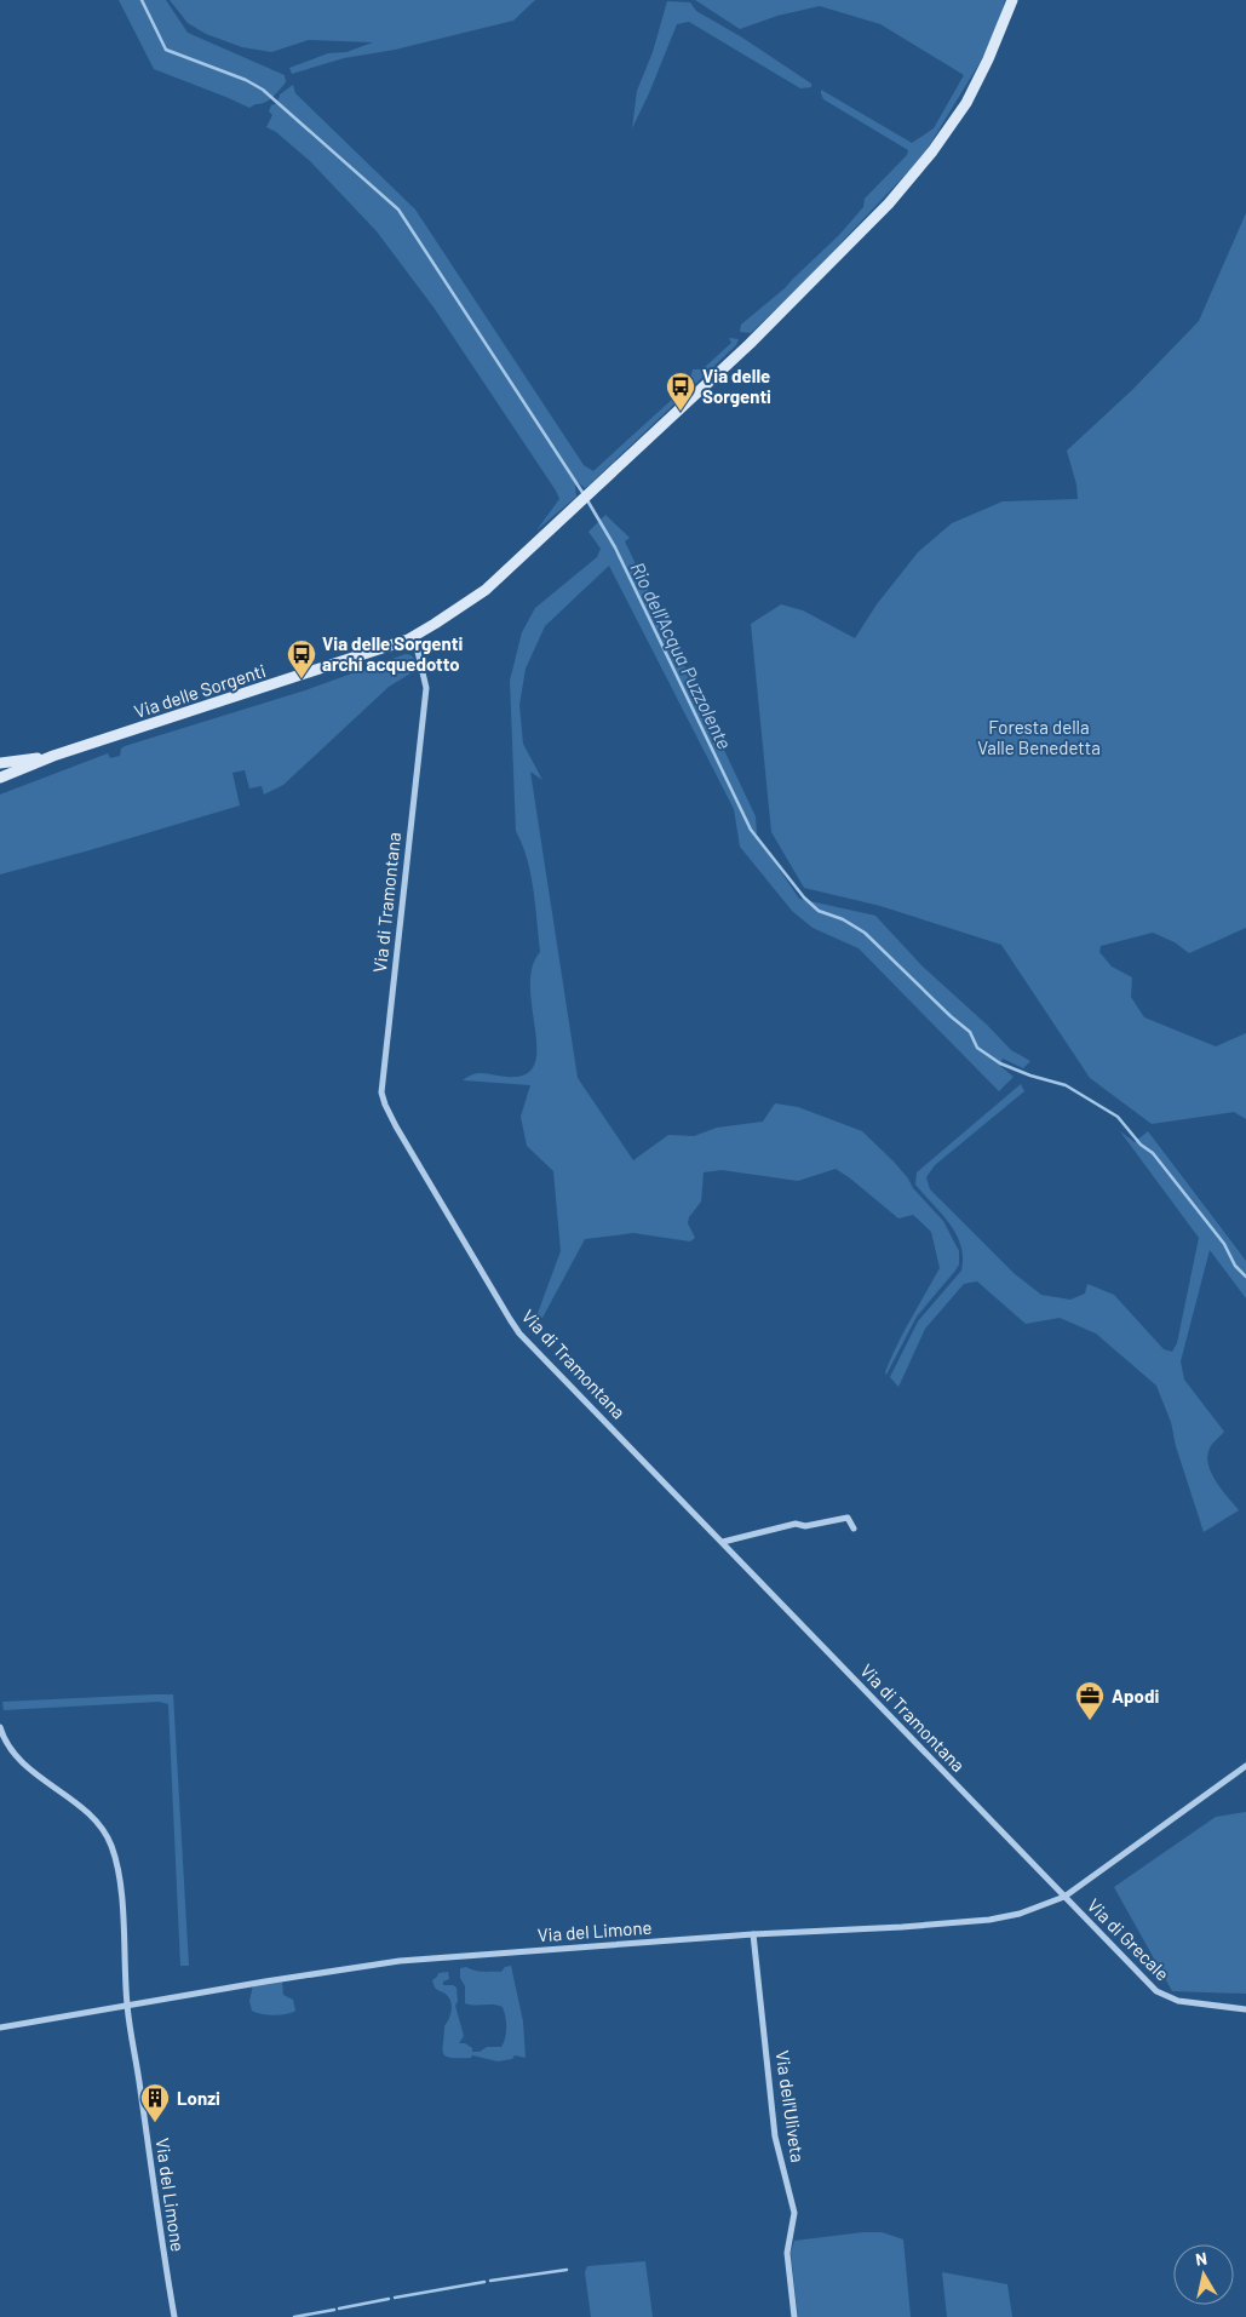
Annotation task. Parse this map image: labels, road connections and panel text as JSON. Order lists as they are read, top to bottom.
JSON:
{
  "streets": {
    "main road": ["Via delle Sorgenti"],
    "street": [
      "Via di Tramontana",
      "Via del Limone",
      "Via di Grecale",
      "Via dell'Uliveta"
    ]
  },
  "crossings": [
    ["Via delle Sorgenti", "Via di Tramontana"],
    ["Via di Tramontana", "Via del Limone"],
    ["Via di Tramontana", "Via di Grecale"],
    ["Via del Limone", "Via di Grecale"],
    ["Via del Limone", "Via dell'Uliveta"]
  ],
  "water": ["Rio dell'Acqua Puzzolente"],
  "parks": ["Foresta della Valle Benedetta"],
  "places": {
    "bus stop": ["Via delle Sorgenti", "Via delle Sorgenti archi acquedotto"],
    "office": ["Apodi"],
    "building": ["Lonzi"]
  },
  "north": "top"
}
